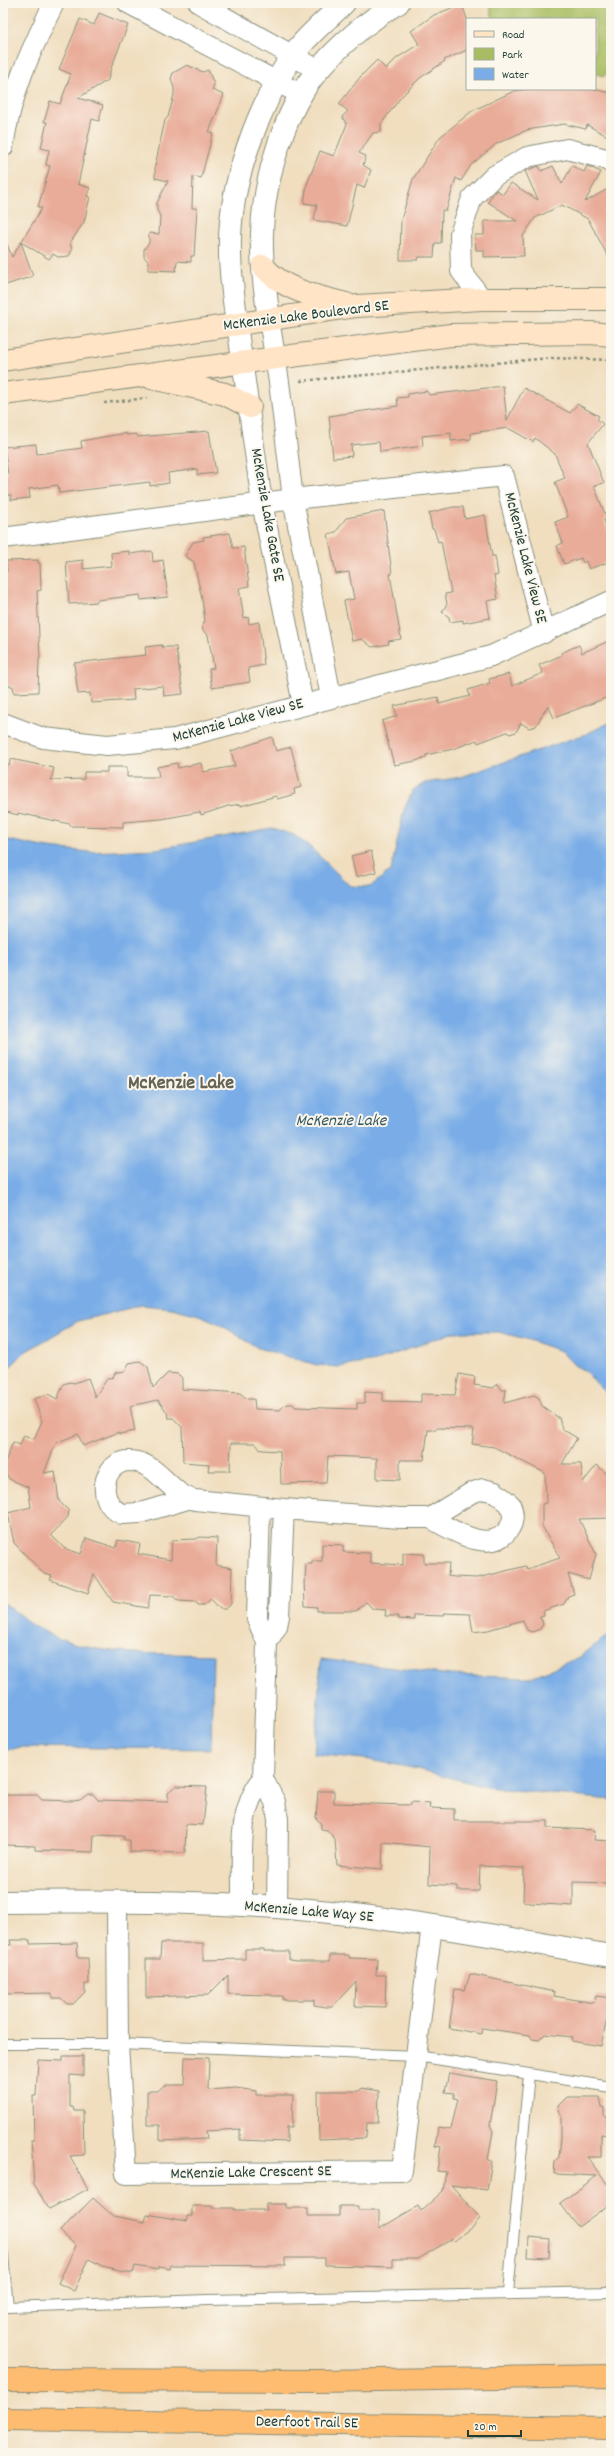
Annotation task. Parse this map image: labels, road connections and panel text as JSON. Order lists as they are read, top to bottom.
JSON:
{
  "streets": {
    "highway": ["Deerfoot Trail SE"],
    "main road": ["McKenzie Lake Boulevard SE"],
    "street": [
      "McKenzie Lake Gate SE",
      "McKenzie Lake View SE",
      "McKenzie Lake Way SE",
      "McKenzie Lake Crescent SE"
    ]
  },
  "crossings": [
    ["McKenzie Lake Boulevard SE", "McKenzie Lake Gate SE"],
    ["McKenzie Lake Gate SE", "McKenzie Lake View SE"],
    ["McKenzie Lake Way SE", "McKenzie Lake Crescent SE"]
  ],
  "districts": ["McKenzie Lake"],
  "water": ["McKenzie Lake"],
  "legend": ["Road", "Park", "Water"],
  "scale_bar": "20 m"
}
